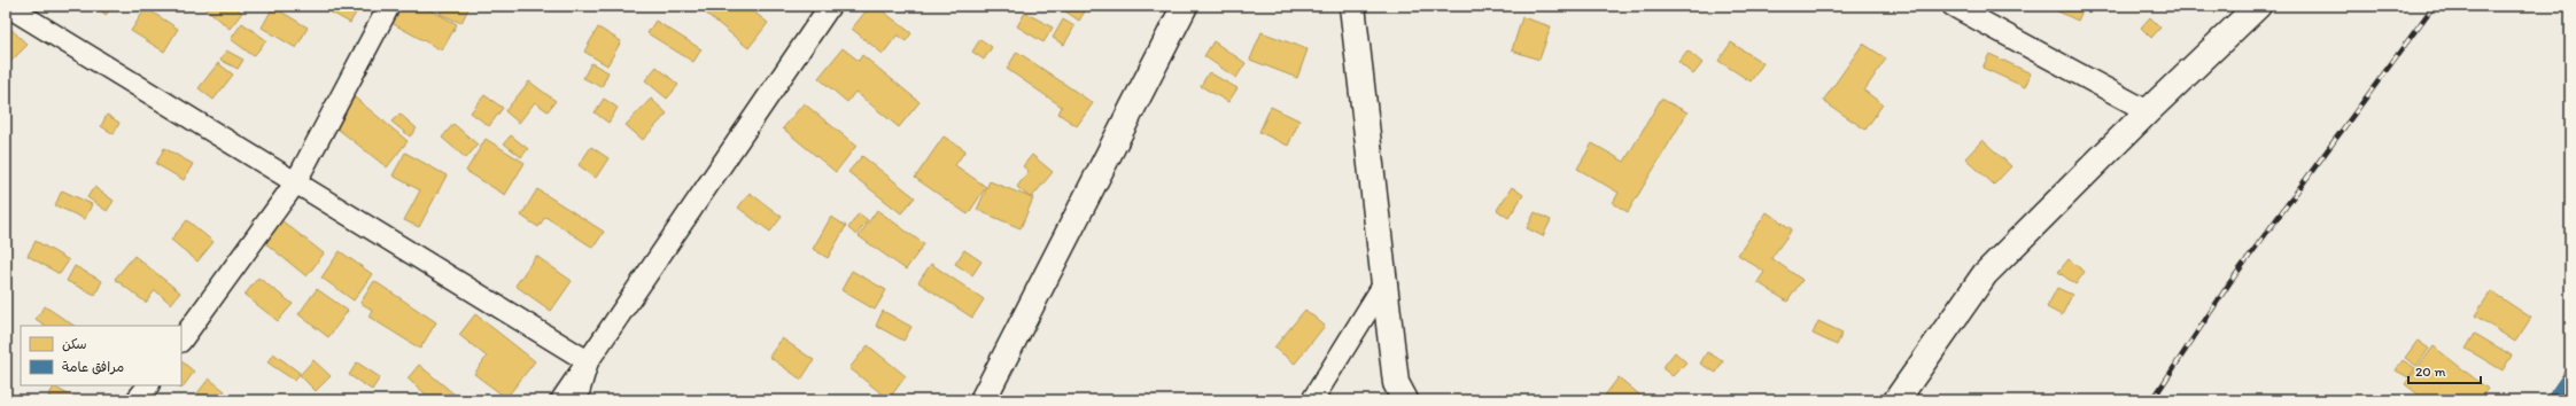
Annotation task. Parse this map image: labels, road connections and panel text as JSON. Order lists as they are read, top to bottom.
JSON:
{
  "legend": ["سكن", "مرافق عامة"],
  "scale_bar": "20 m"
}
